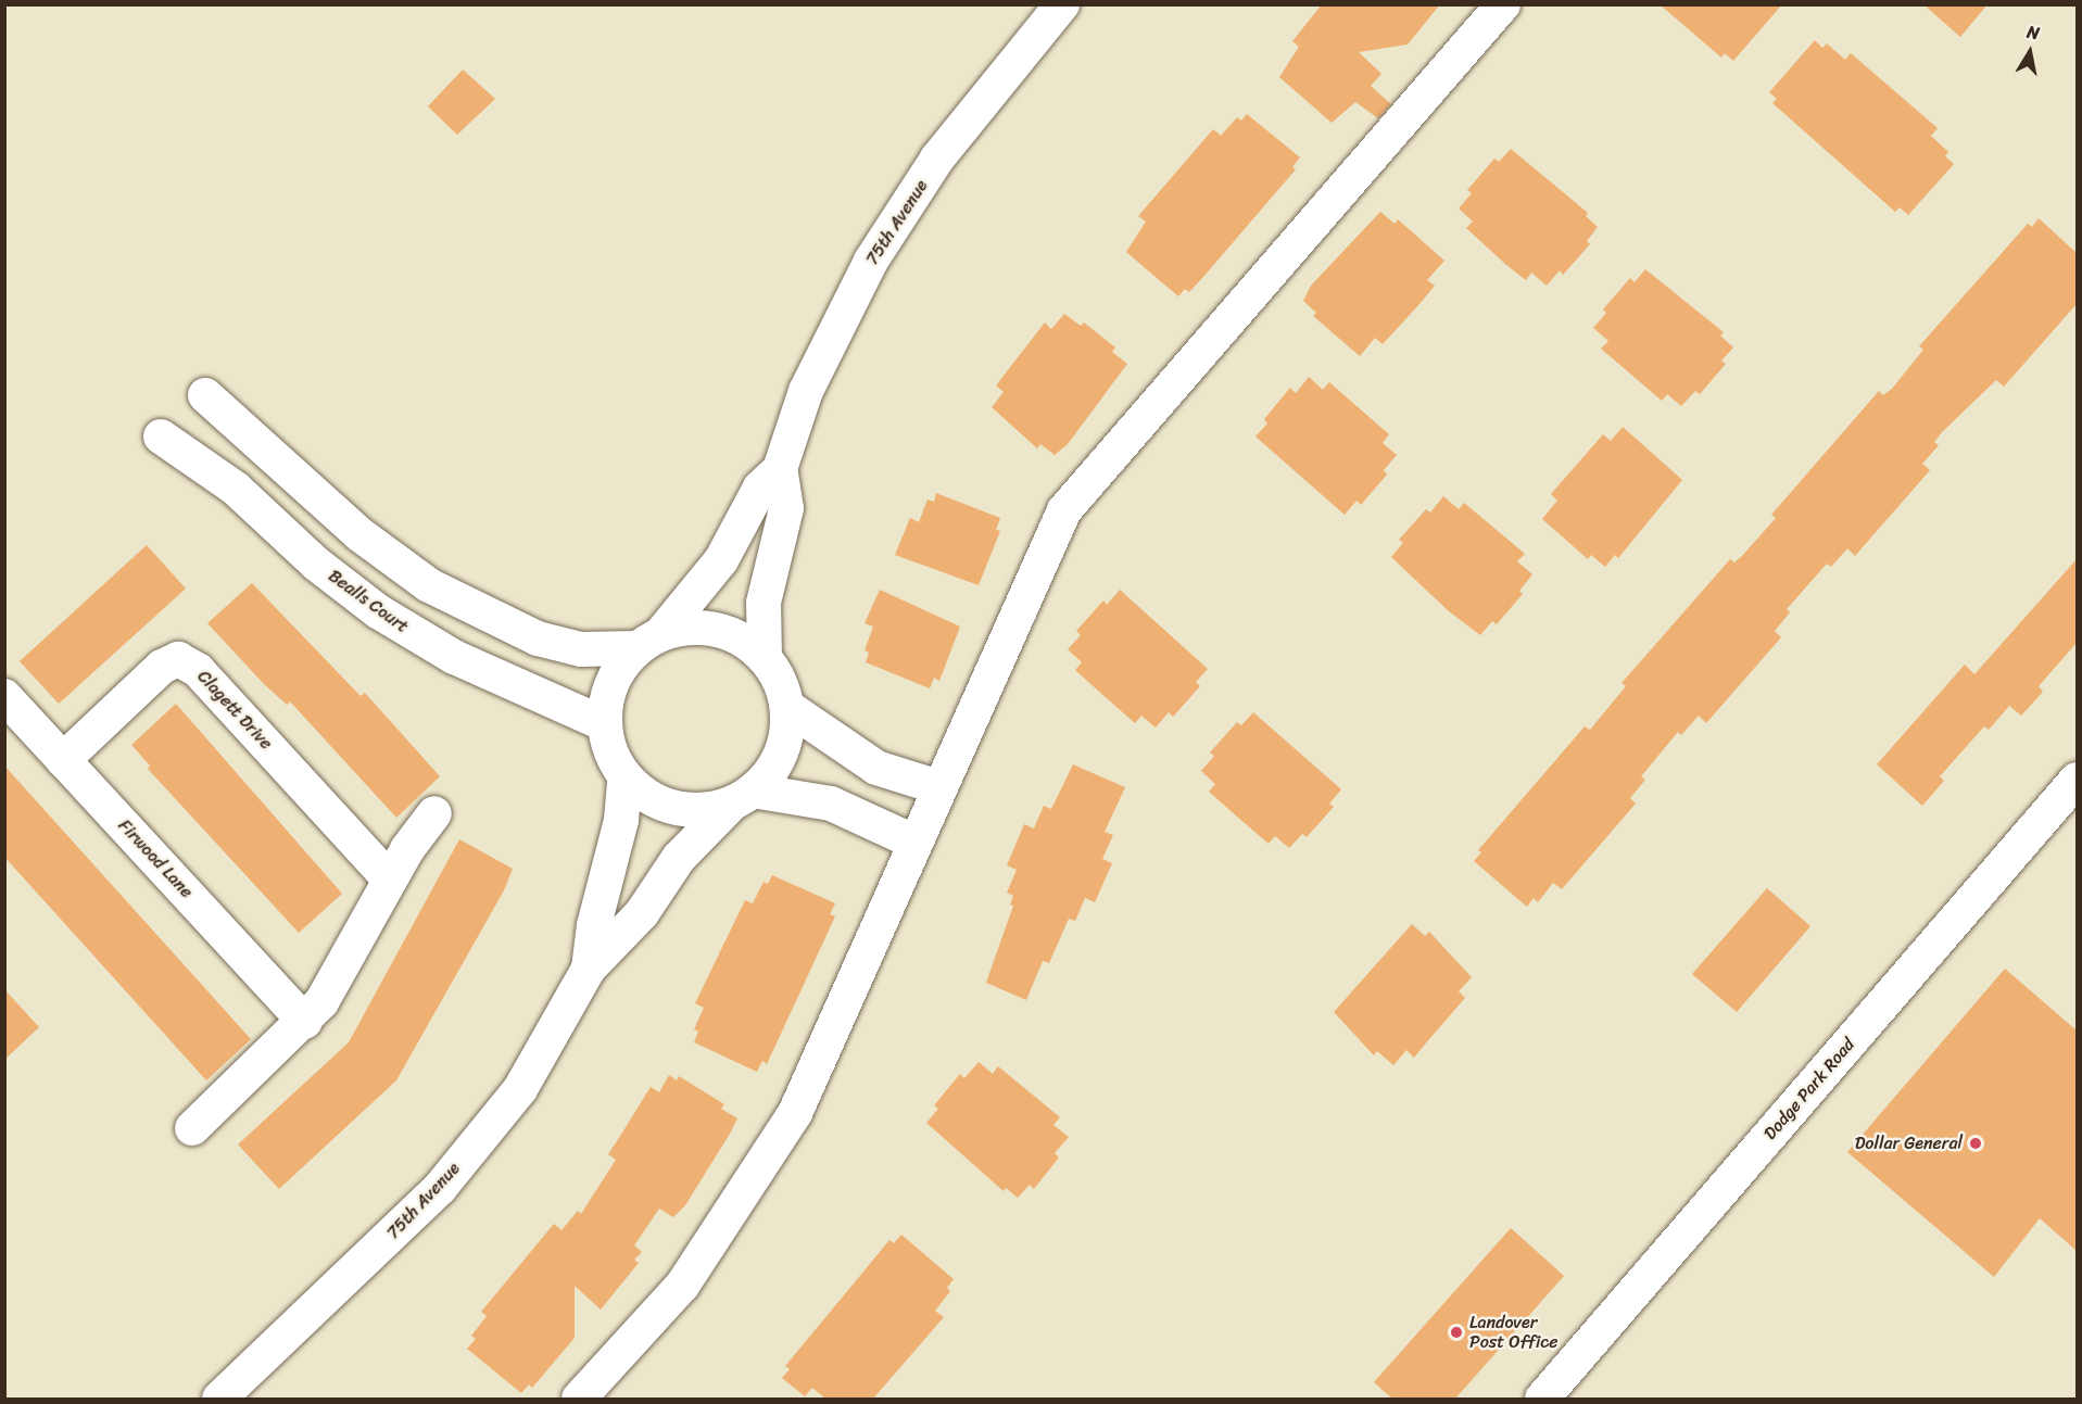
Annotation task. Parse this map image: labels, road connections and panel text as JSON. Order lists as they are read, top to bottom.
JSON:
{
  "streets": {
    "street": [
      "75th Avenue",
      "Bealls Court",
      "Clagett Drive",
      "Firwood Lane",
      "Dodge Park Road"
    ]
  },
  "crossings": [
    ["75th Avenue", "Bealls Court"],
    ["Clagett Drive", "Firwood Lane"]
  ],
  "places": ["Dollar General", "Landover Post Office"],
  "north": "top"
}
